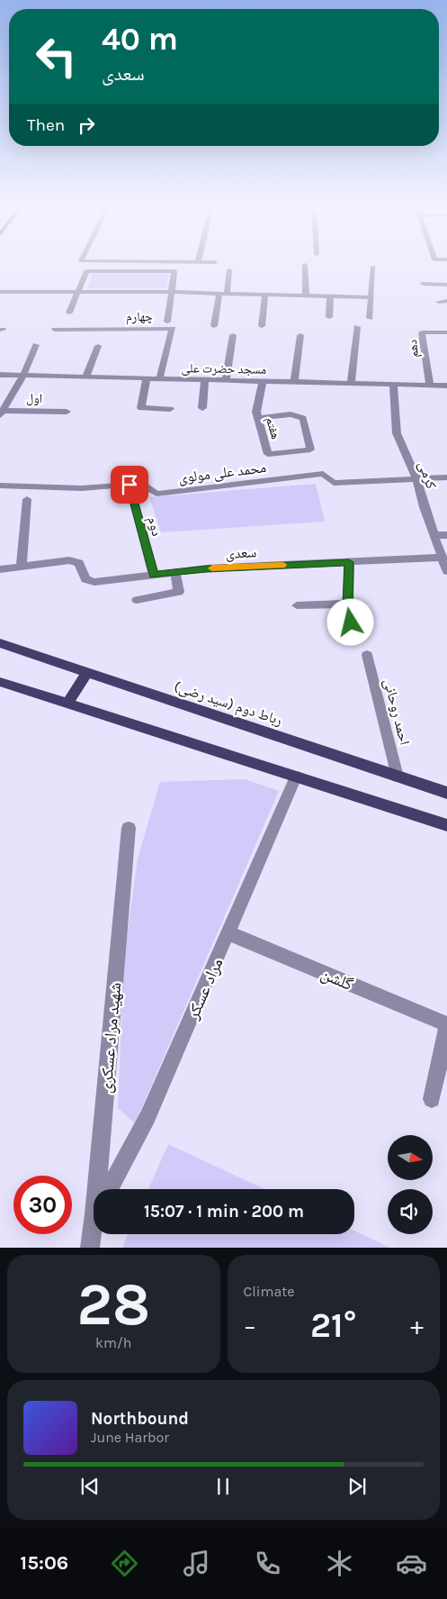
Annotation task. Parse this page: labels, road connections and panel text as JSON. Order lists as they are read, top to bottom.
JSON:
{
  "streets": {
    "main road": ["رباط دوم (سید رضی)"],
    "street": [
      "چهارم",
      "دهم",
      "مسجد حضرت علی",
      "اول",
      "هفتم",
      "محمد علی مولوی",
      "کرمی",
      "دوم",
      "سعدی",
      "احمد روحانی",
      "گلشن",
      "مراد عسکر",
      "شهید مراد عسکری"
    ]
  },
  "crossings": [
    ["چهارم", "مسجد حضرت علی"],
    ["دهم", "مسجد حضرت علی"],
    ["مسجد حضرت علی", "اول"],
    ["مسجد حضرت علی", "هفتم"],
    ["مسجد حضرت علی", "کرمی"],
    ["محمد علی مولوی", "کرمی"],
    ["محمد علی مولوی", "دوم"],
    ["کرمی", "سعدی"],
    ["دوم", "سعدی"],
    ["رباط دوم (سید رضی)", "احمد روحانی"],
    ["گلشن", "مراد عسکر"]
  ],
  "north": "right",
  "page": {
    "turn": ["40 m", "سعدی"],
    "then": "Then",
    "limit": "30",
    "trip": "15:07 · 1 min · 200 m",
    "tile": [
      ["28", "km/h"],
      "Climate"
    ],
    "heat": ["−", "21°", "+"],
    "song": ["Northbound", "June Harbor"],
    "tabs": "15:06"
  }
}
